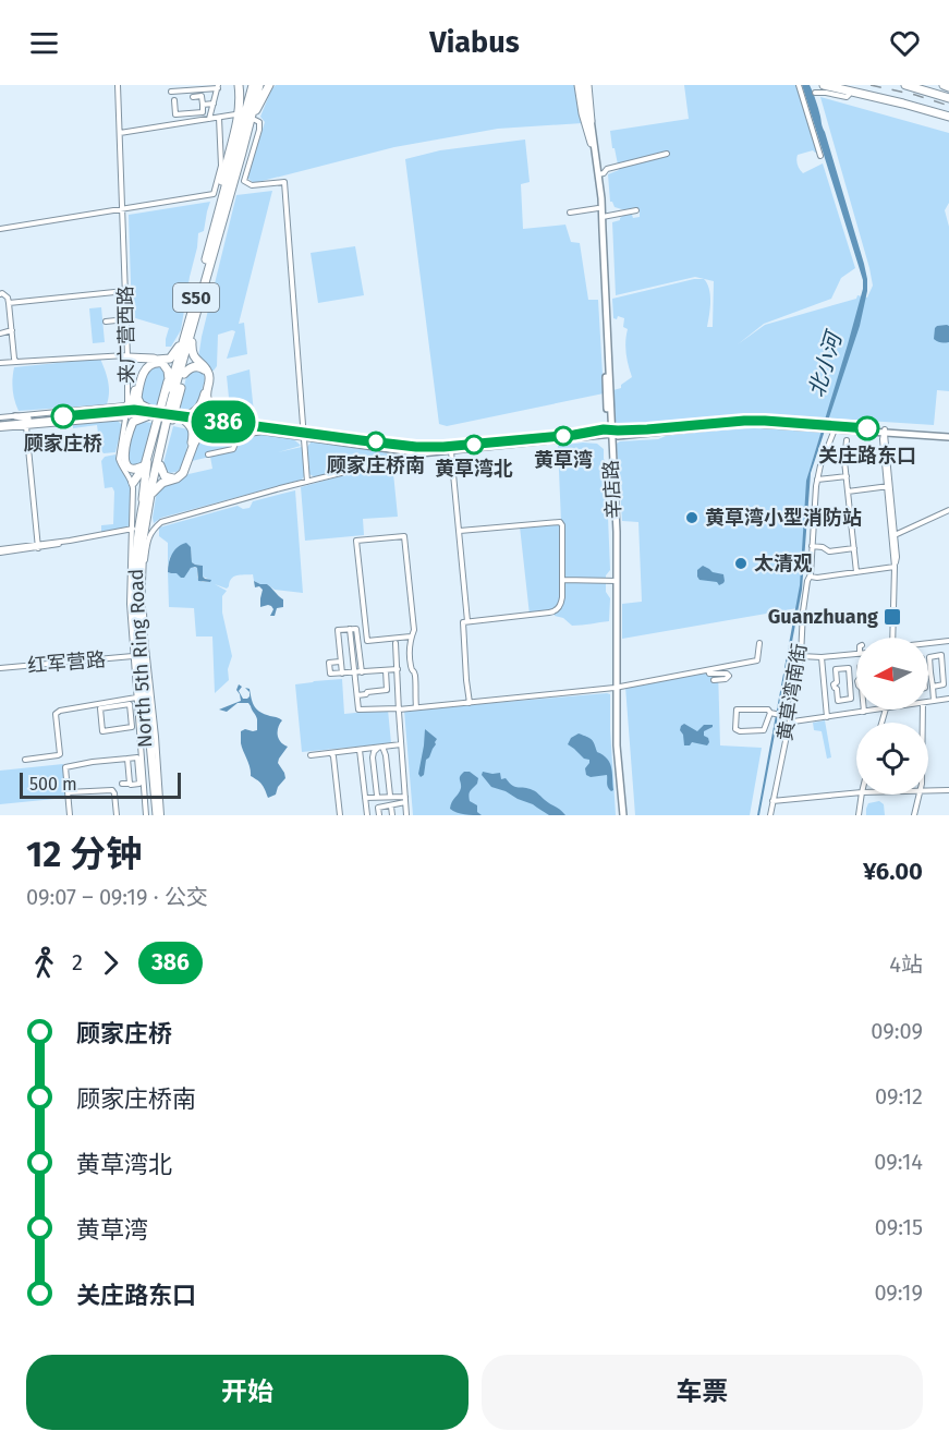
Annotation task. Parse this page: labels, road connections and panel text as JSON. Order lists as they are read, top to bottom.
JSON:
{
  "streets": {
    "highway": ["S50", "North 5th Ring Road"],
    "main road": ["辛店路"],
    "street": ["来广营西路", "红军营路", "黄草湾南街"]
  },
  "crossings": [
    ["来广营西路", "红军营路"]
  ],
  "water": ["北小河"],
  "places": {
    "other": [
      "顾家庄桥",
      "关庄路东口",
      "黄草湾",
      "顾家庄桥南",
      "黄草湾北",
      "黄草湾小型消防站",
      "太清观"
    ],
    "transit": ["Guanzhuang"]
  },
  "lines": ["bus line 386"],
  "scale_bar": "500 m",
  "north": "left",
  "page": {
    "header": "Viabus",
    "on_map": "386",
    "scale": "500 m",
    "heading": ["12 分钟", "09:07 – 09:19 · 公交", "¥6.00"],
    "legs": ["2", "386", "4站"],
    "list": [
      {
        "name": "顾家庄桥",
        "value": "09:09"
      },
      {
        "name": "顾家庄桥南",
        "value": "09:12"
      },
      {
        "name": "黄草湾北",
        "value": "09:14"
      },
      {
        "name": "黄草湾",
        "value": "09:15"
      },
      {
        "name": "关庄路东口",
        "value": "09:19"
      }
    ],
    "buttons": ["开始", "车票"]
  }
}
